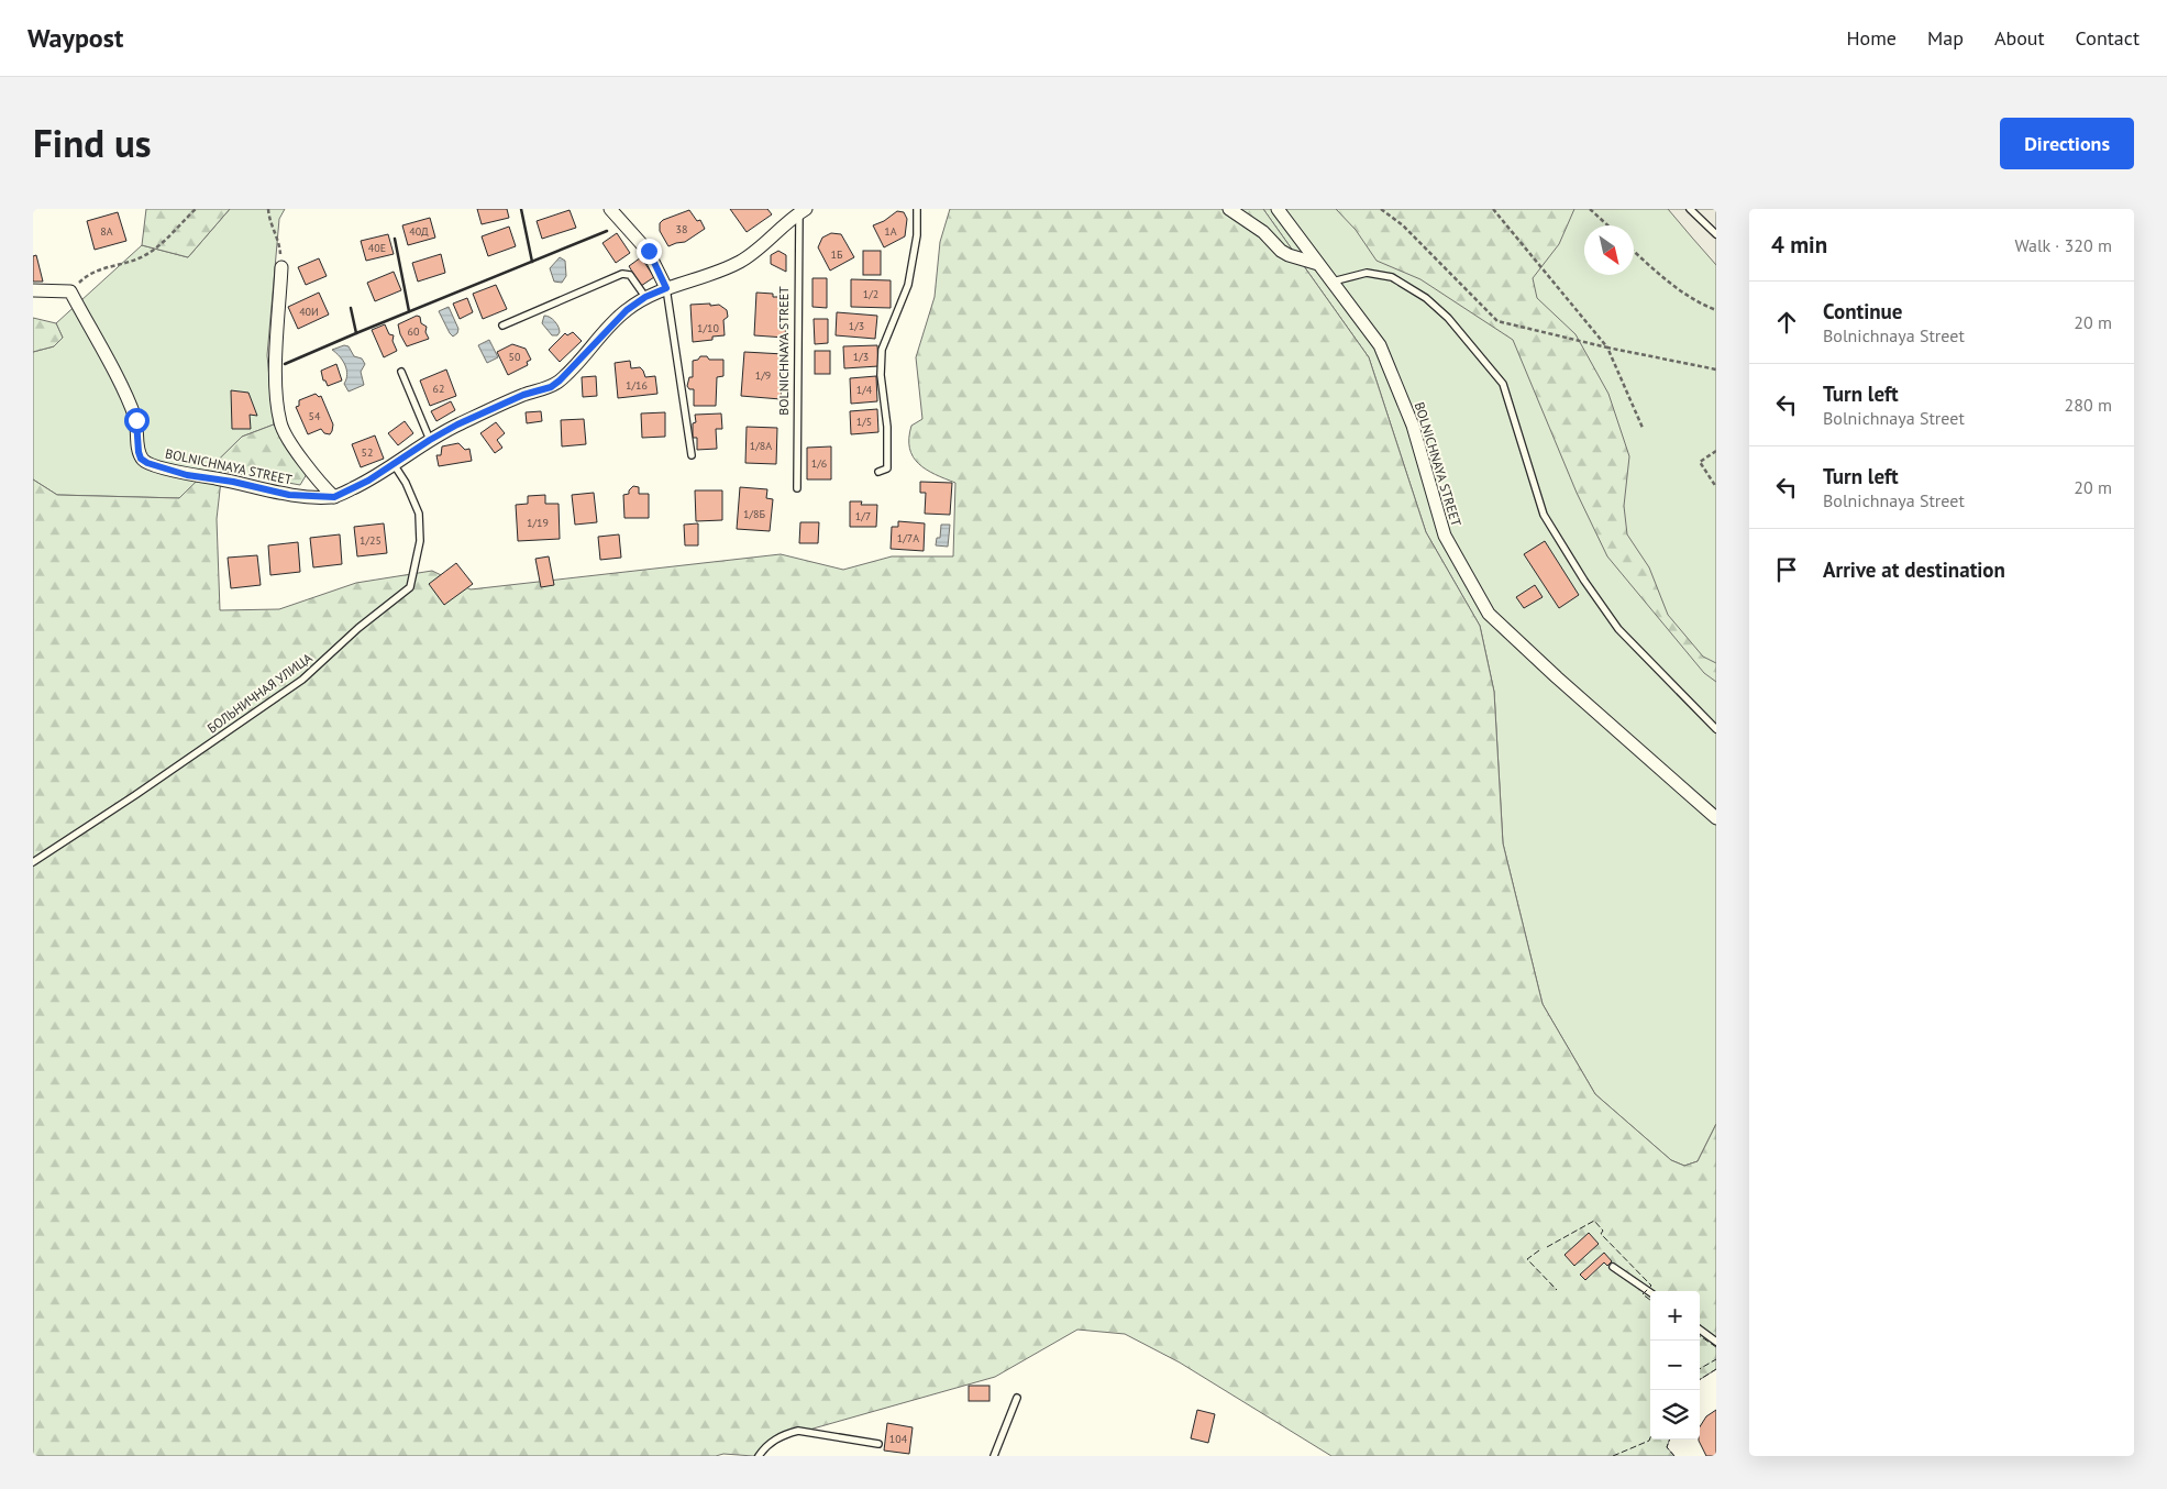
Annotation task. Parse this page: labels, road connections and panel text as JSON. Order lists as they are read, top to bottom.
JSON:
{
  "streets": {
    "street": ["BOLNICHNAYA STREET"],
    "lane": ["БОЛЬНИЧНАЯ УЛИЦА"]
  },
  "crossings": [
    ["BOLNICHNAYA STREET", "БОЛЬНИЧНАЯ УЛИЦА"]
  ],
  "house_numbers": [
    "38",
    "8А",
    "40Д",
    "1А",
    "40Е",
    "1Б",
    "1/2",
    "40И",
    "1/3",
    "1/10",
    "60",
    "50",
    "1/3",
    "1/9",
    "1/16",
    "62",
    "1/4",
    "54",
    "1/5",
    "1/8А",
    "52",
    "1/6",
    "1/8Б",
    "1/7",
    "1/19",
    "1/7А",
    "1/25",
    "104"
  ],
  "north": "bottom right",
  "page": {
    "header": "Waypost",
    "nav": [
      "Home",
      "Map",
      "About",
      "Contact"
    ],
    "title": "Find us",
    "buttons": "Directions",
    "heading": ["4 min", "Walk · 320 m"],
    "list": [
      ["Continue", "Bolnichnaya Street", "20 m"],
      ["Turn left", "Bolnichnaya Street", "280 m"],
      ["Turn left", "Bolnichnaya Street", "20 m"],
      "Arrive at destination"
    ],
    "map_buttons": ["+", "−"]
  }
}
